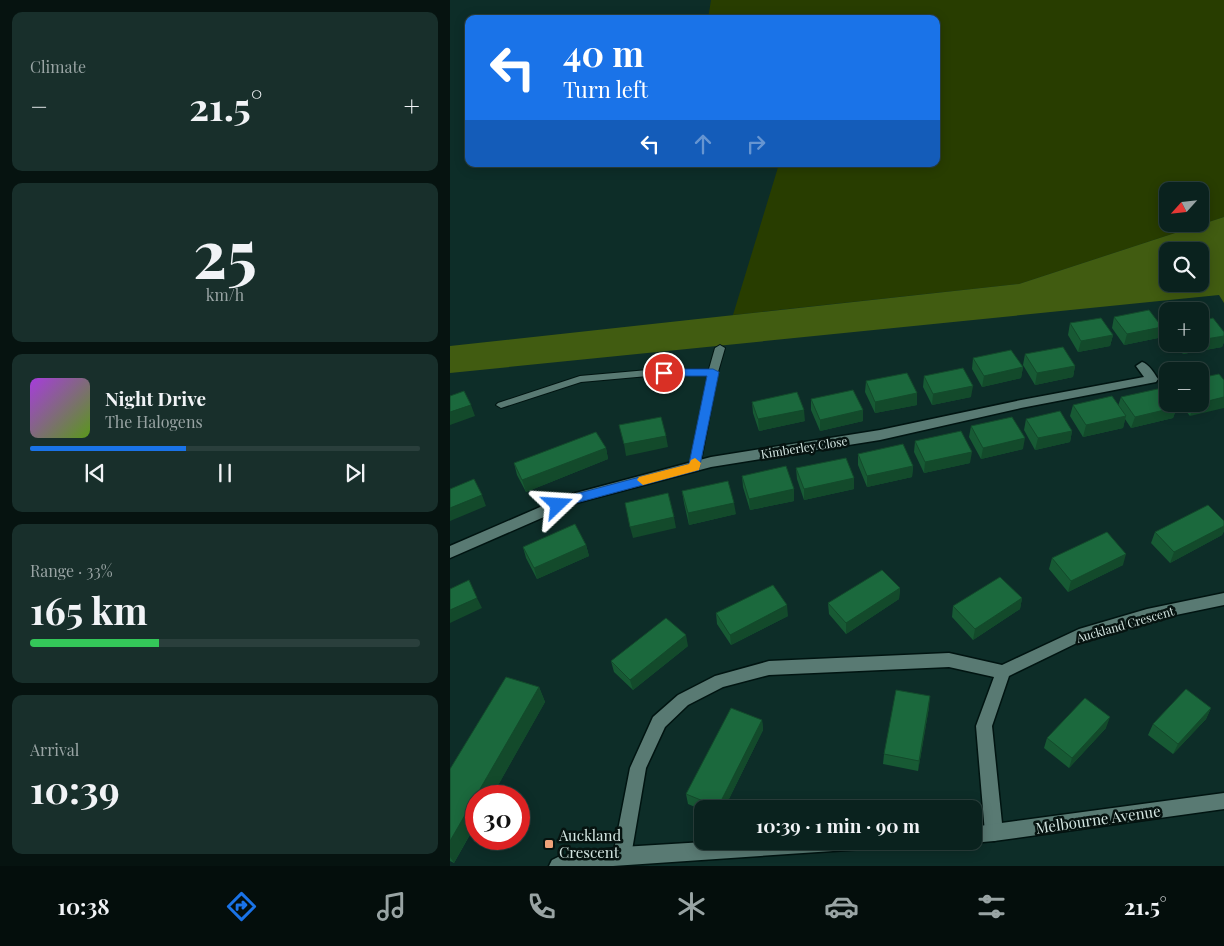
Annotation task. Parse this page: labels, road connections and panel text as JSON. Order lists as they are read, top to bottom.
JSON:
{
  "streets": {
    "street": ["Kimberley Close", "Auckland Crescent", "Melbourne Avenue"]
  },
  "places": {
    "transit": ["Auckland Crescent"]
  },
  "north": "bottom left",
  "page": {
    "tile": [
      "Climate",
      ["25", "km/h"],
      ["Range · 33%", "165 km"],
      ["Arrival", "10:39"]
    ],
    "turn": ["40 m", "Turn left"],
    "heat": ["−", "21.5°", "+"],
    "map_buttons": ["+", "−"],
    "song": ["Night Drive", "The Halogens"],
    "limit": "30",
    "trip": "10:39 · 1 min · 90 m",
    "tabs": ["10:38", "21.5°"]
  }
}
